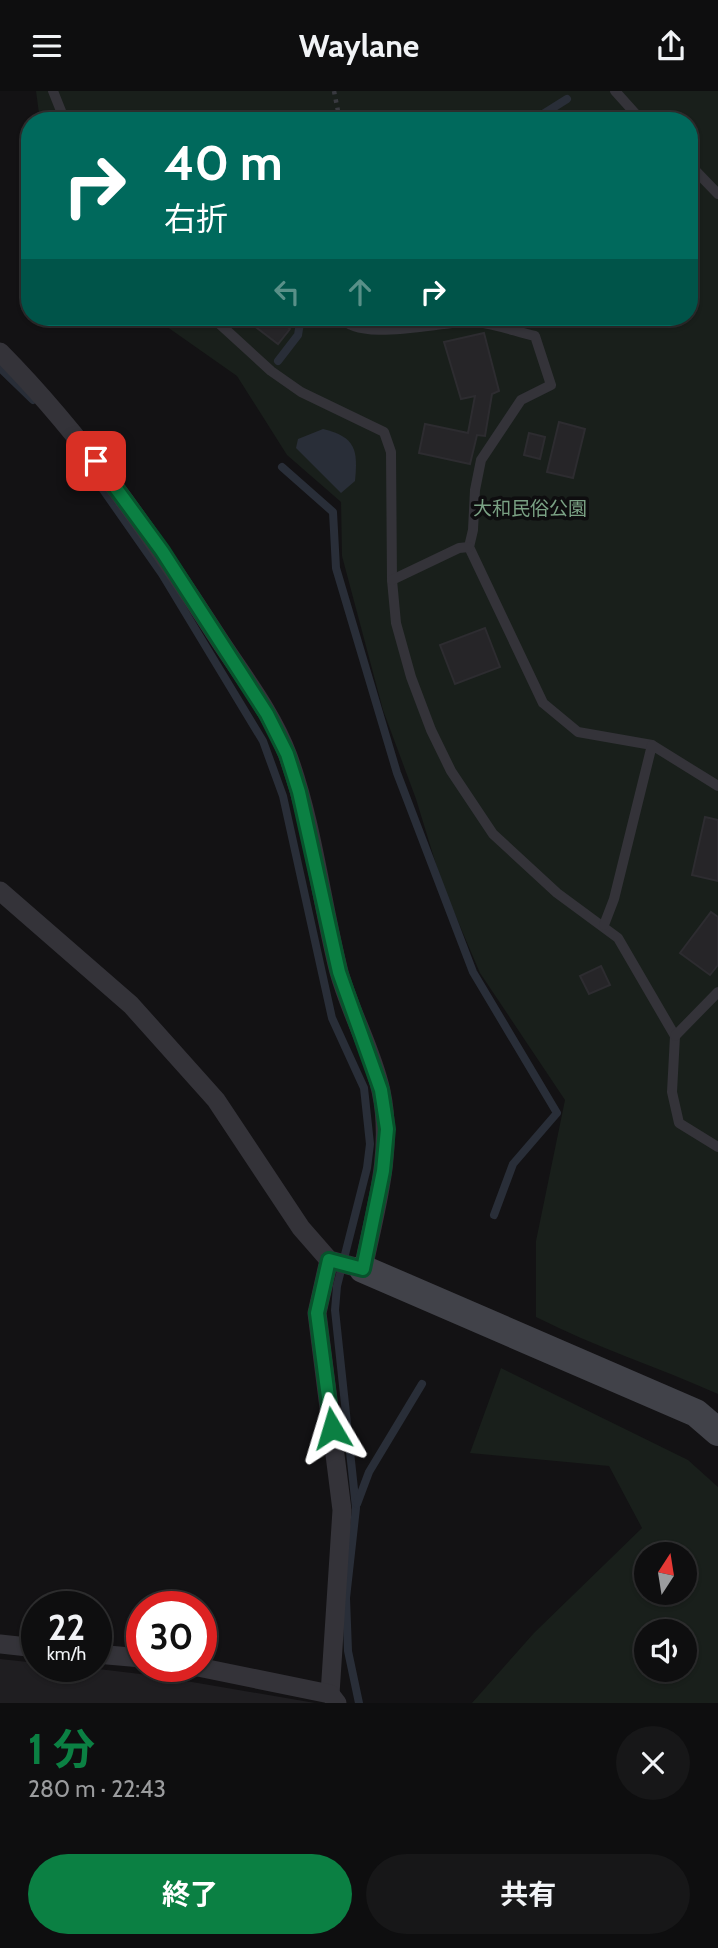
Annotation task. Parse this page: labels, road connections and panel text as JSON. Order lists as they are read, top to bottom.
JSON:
{
  "parks": ["大和民俗公園"],
  "north": "top",
  "page": {
    "header": "Waylane",
    "turn": ["40 m", "右折"],
    "speed": "22 km/h",
    "limit": "30",
    "heading": ["1 分", "280 m · 22:43"],
    "buttons": ["終了", "共有"]
  }
}
